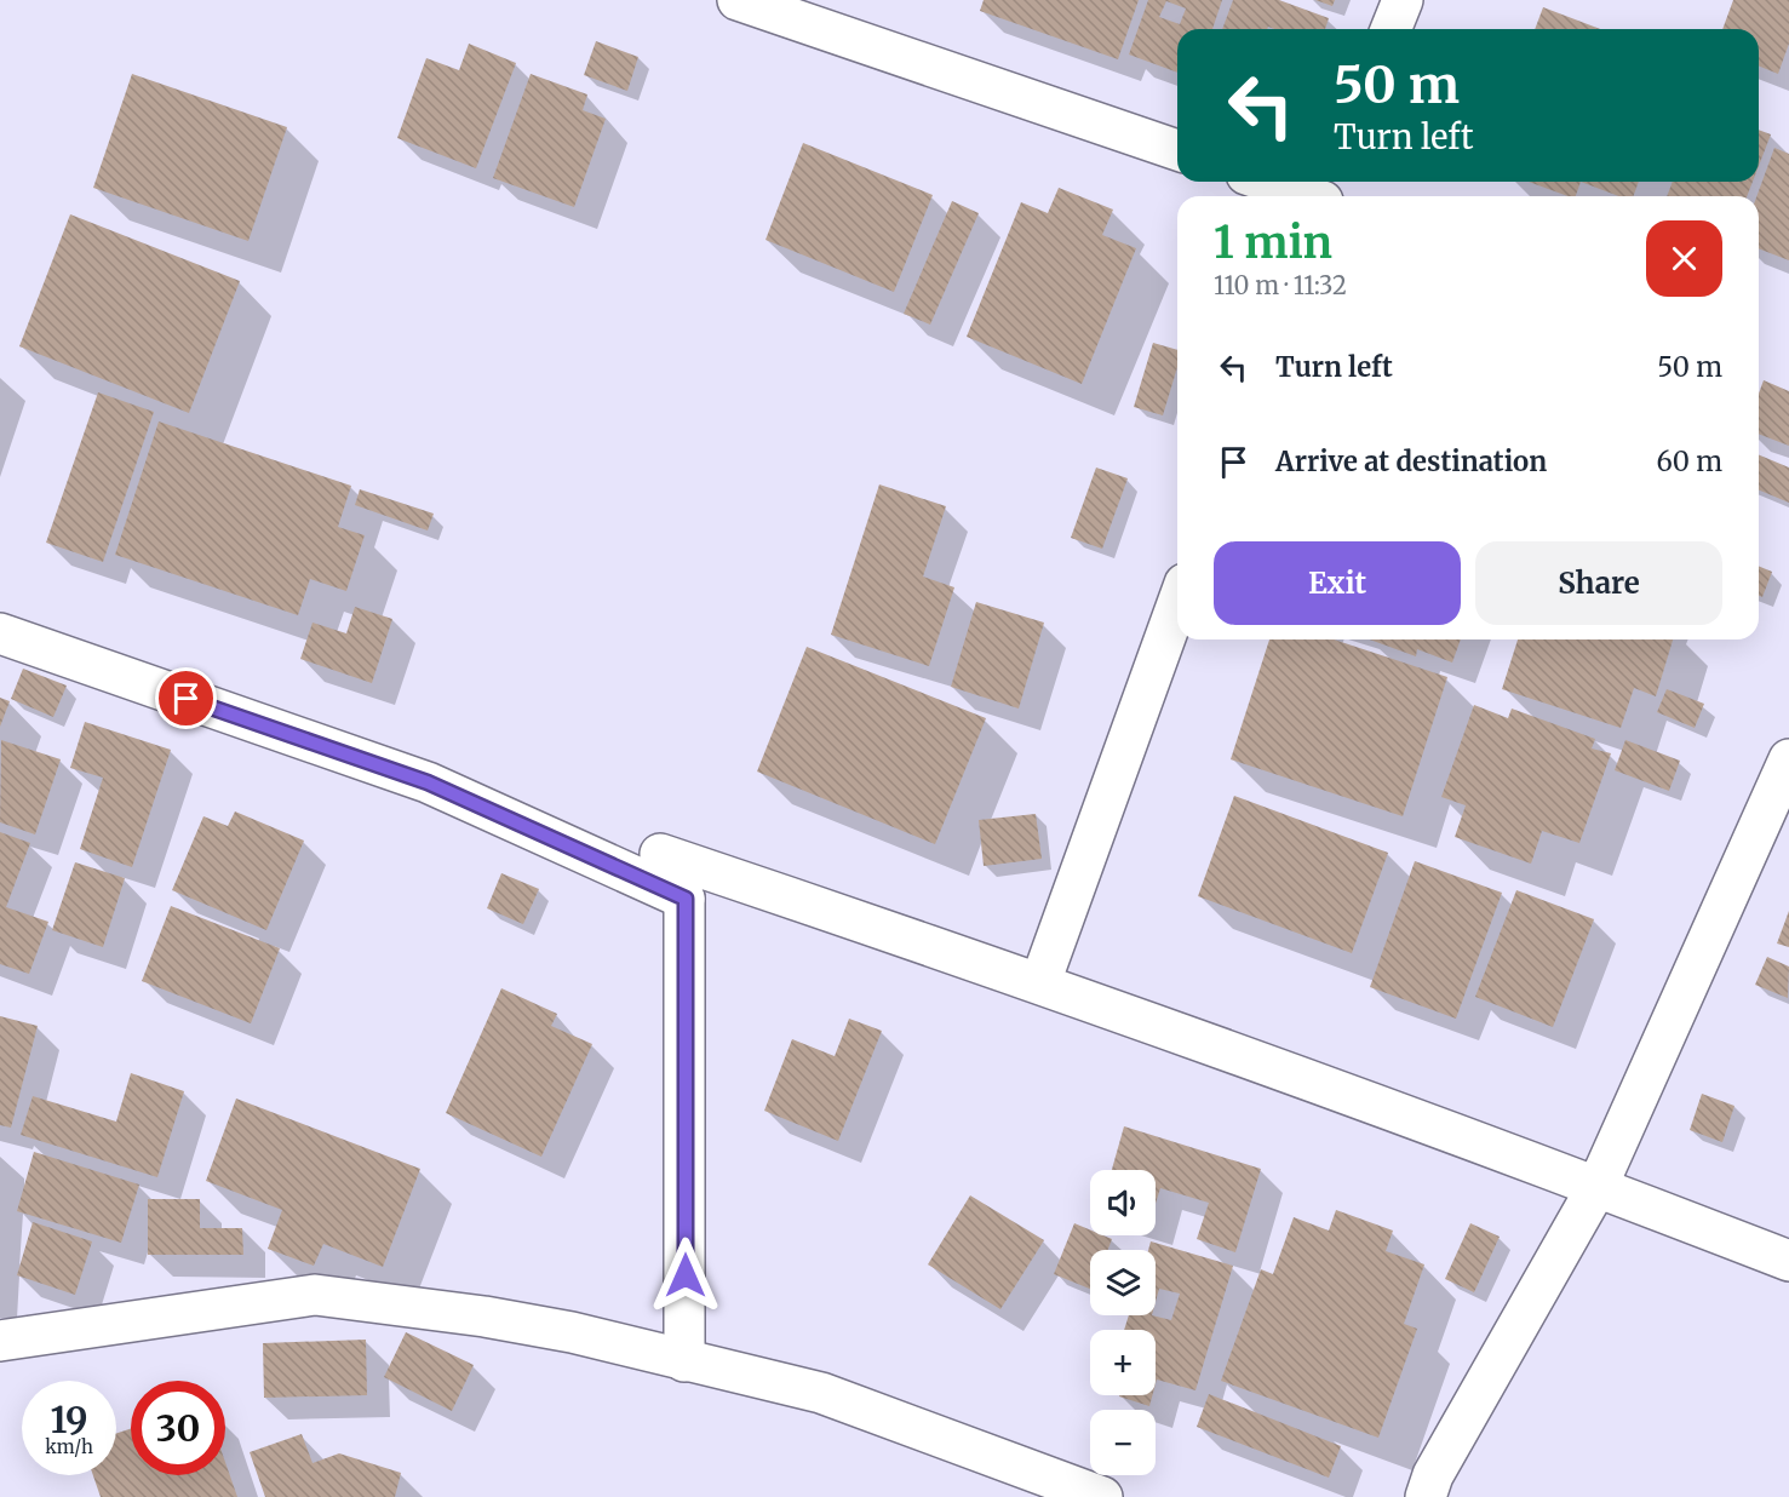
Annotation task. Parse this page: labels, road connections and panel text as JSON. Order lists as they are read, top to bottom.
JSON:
{
  "page": {
    "turn": ["50 m", "Turn left"],
    "heading": ["1 min", "110 m · 11:32"],
    "list": [
      {
        "name": "Turn left",
        "value": "50 m"
      },
      {
        "name": "Arrive at destination",
        "value": "60 m"
      }
    ],
    "buttons": ["Exit", "Share"],
    "map_buttons": ["+", "−"],
    "speed": "19 km/h",
    "limit": "30"
  }
}
